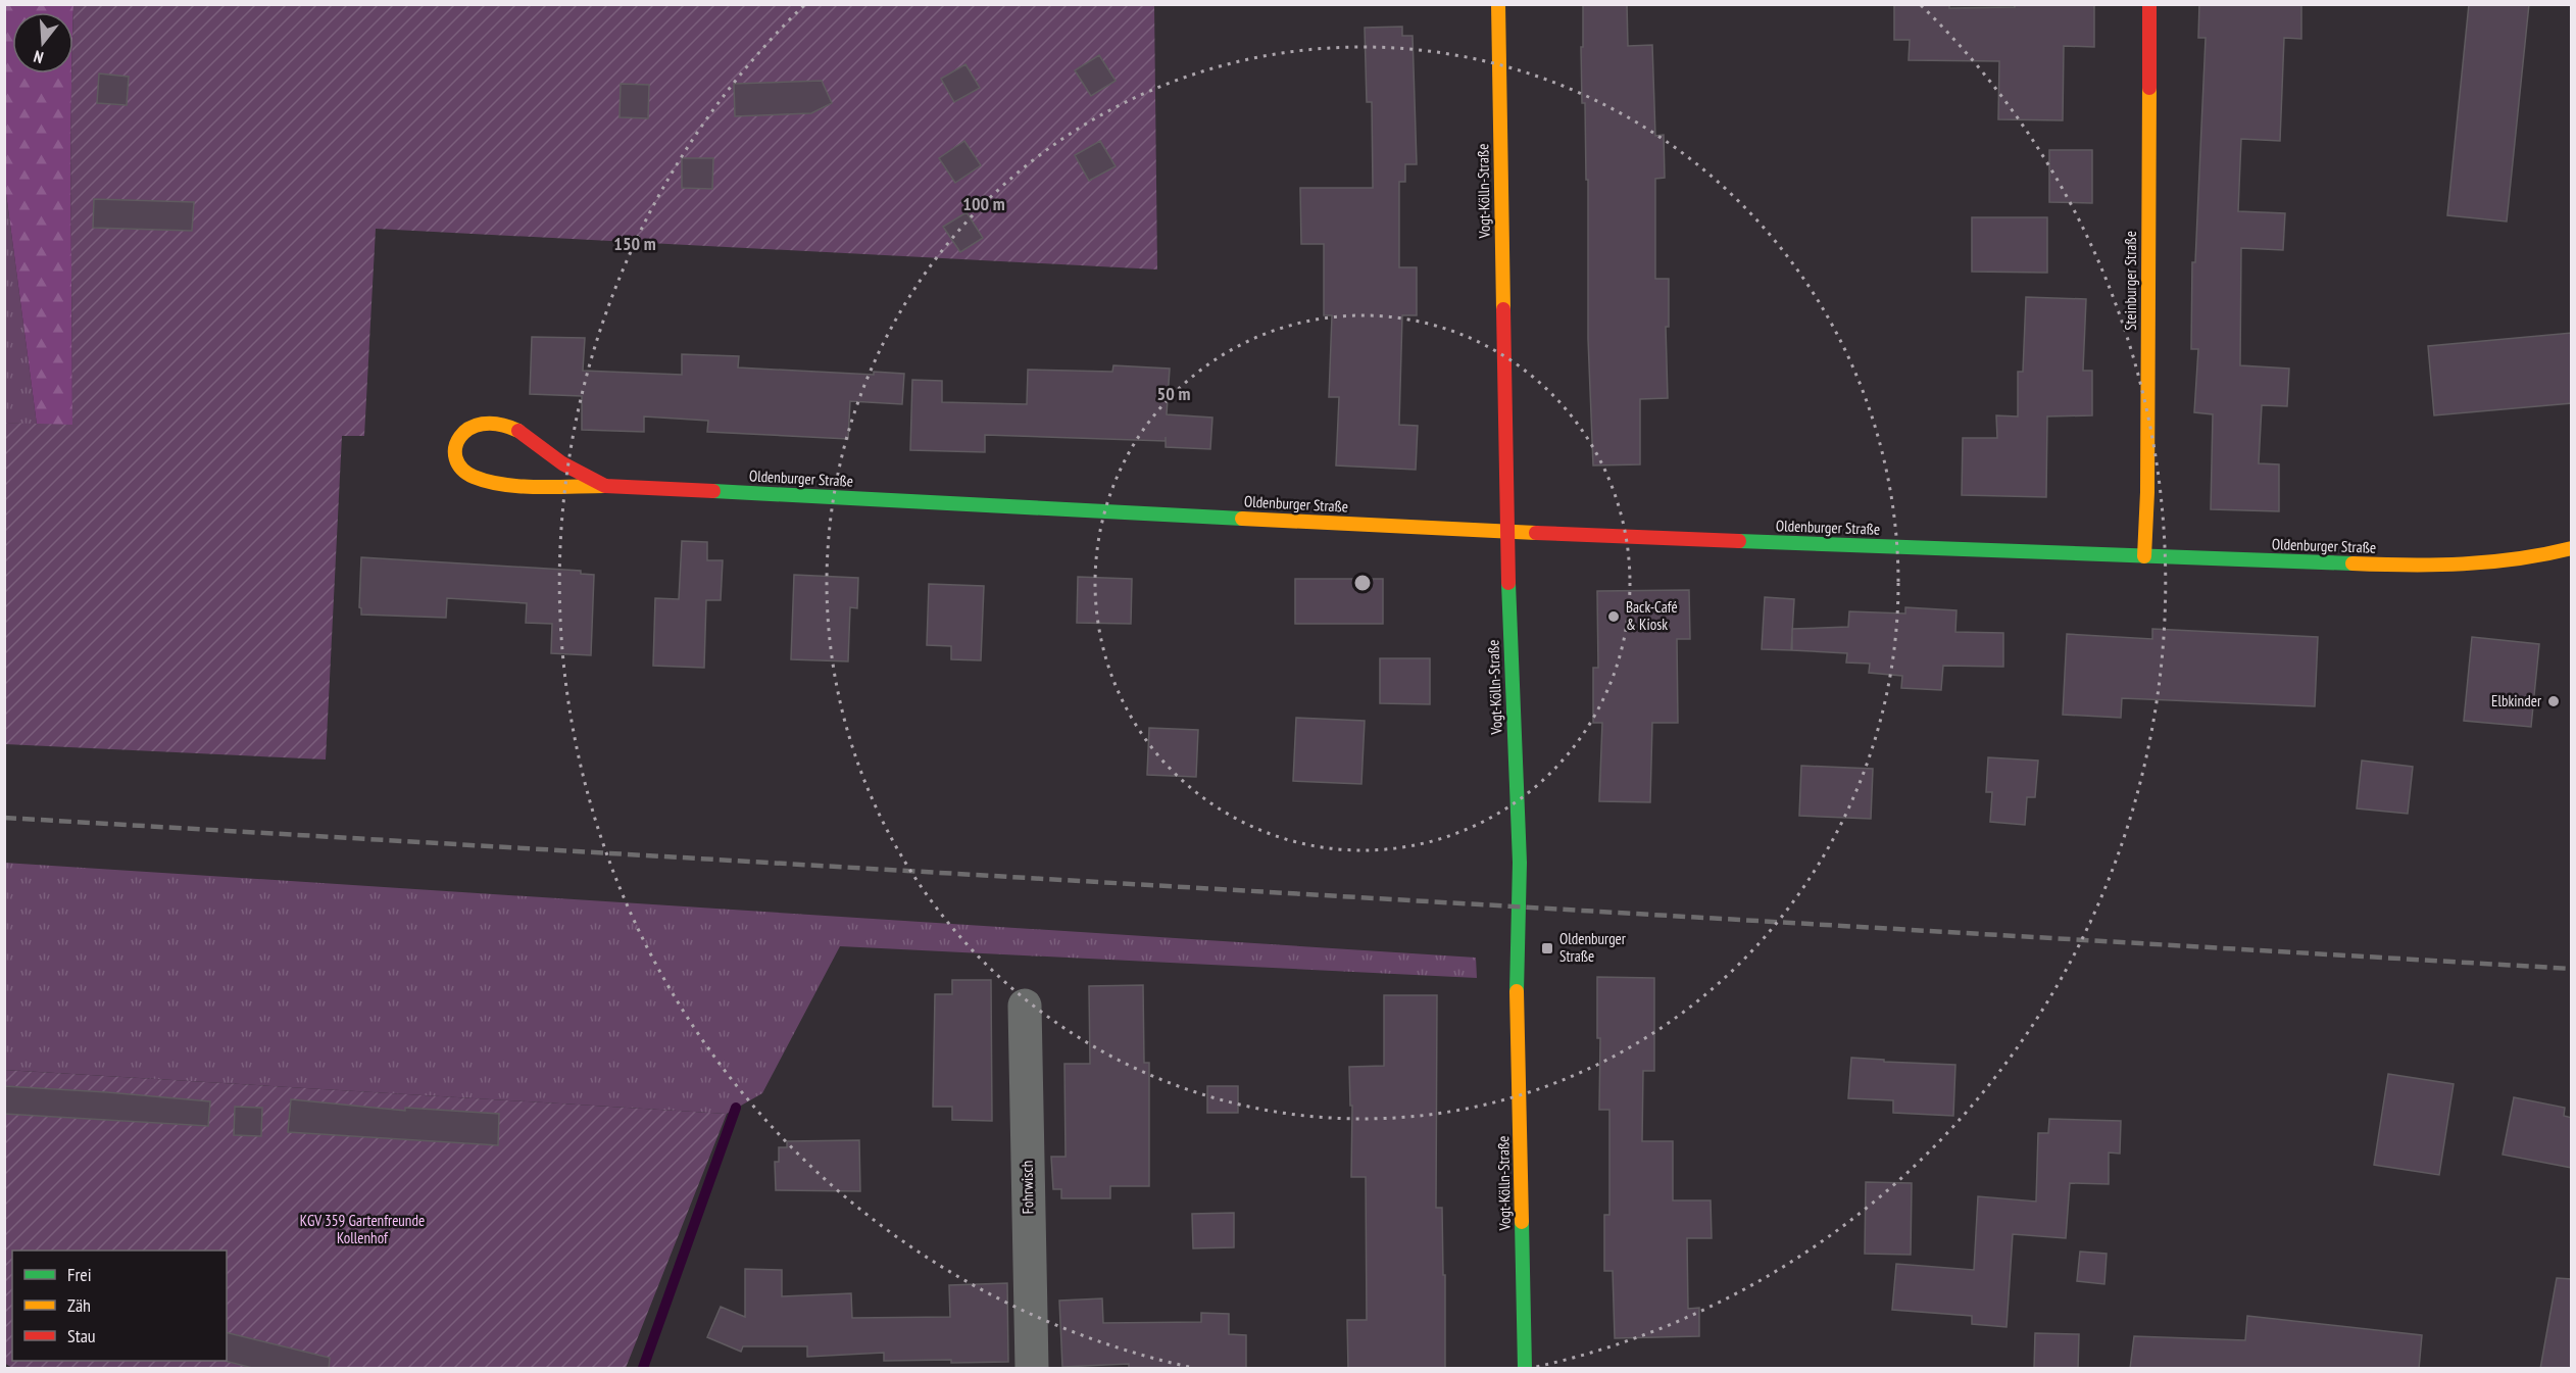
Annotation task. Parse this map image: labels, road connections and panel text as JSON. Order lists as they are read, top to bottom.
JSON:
{
  "streets": {
    "street": [
      "Vogt-Kölln-Straße",
      "Steinburger Straße",
      "Oldenburger Straße",
      "Fohrwisch"
    ]
  },
  "crossings": [
    ["Vogt-Kölln-Straße", "Oldenburger Straße"],
    ["Steinburger Straße", "Oldenburger Straße"]
  ],
  "parks": ["KGV 359 Gartenfreunde Kollenhof"],
  "places": {
    "other": ["Back-Café & Kiosk", "Elbkinder"],
    "transit": ["Oldenburger Straße"]
  },
  "legend": ["Frei", "Zäh", "Stau"],
  "north": "bottom",
  "rings": ["100 m", "150 m", "50 m"]
}
